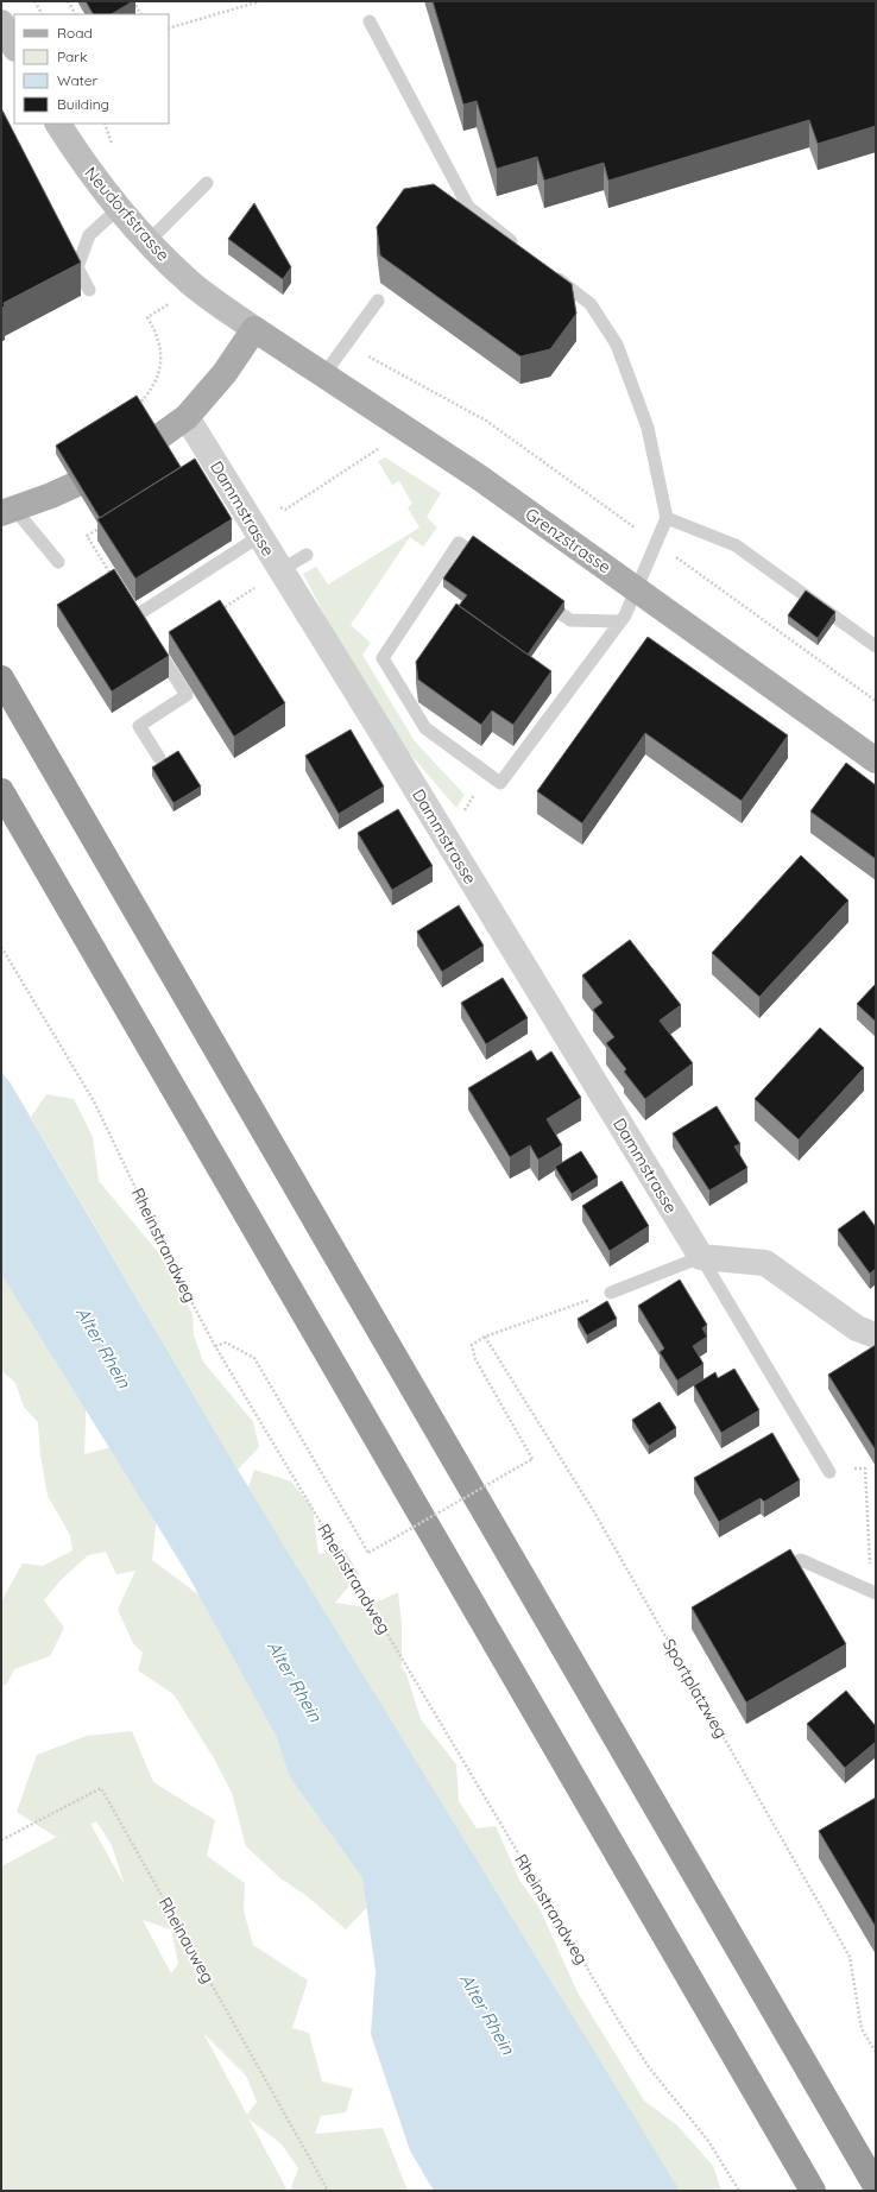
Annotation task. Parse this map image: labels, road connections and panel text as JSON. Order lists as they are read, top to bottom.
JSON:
{
  "streets": {
    "main road": ["Neudorfstrasse", "Grenzstrasse"],
    "street": ["Dammstrasse"],
    "path": ["Rheinstrandweg", "Sportplatzweg", "Rheinauweg"]
  },
  "crossings": [
    ["Neudorfstrasse", "Grenzstrasse"]
  ],
  "water": ["Alter Rhein"],
  "legend": [
    "Road",
    "Park",
    "Water",
    "Building"
  ]
}
